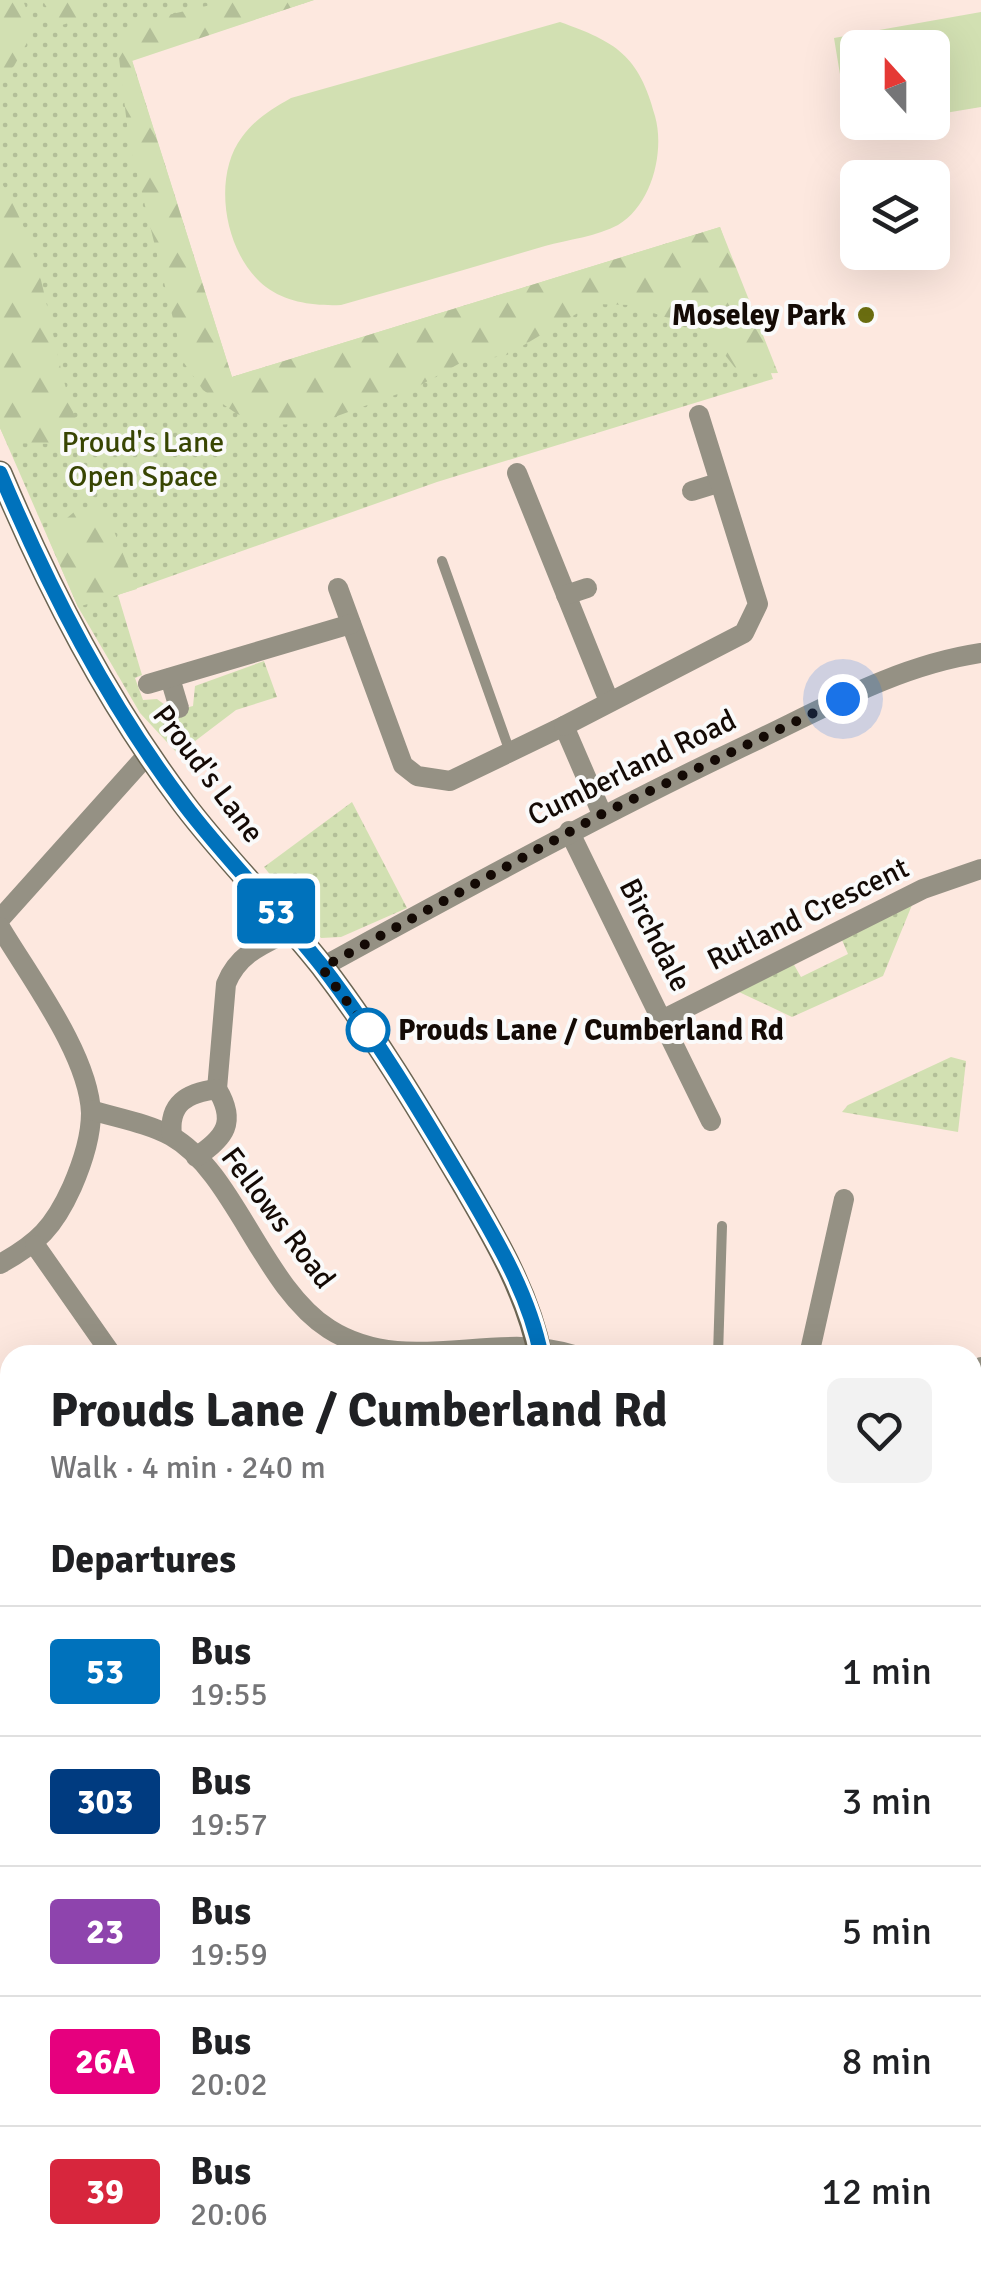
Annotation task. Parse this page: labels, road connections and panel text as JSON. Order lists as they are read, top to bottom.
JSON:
{
  "streets": {
    "street": [
      "Cumberland Road",
      "Proud's Lane",
      "Rutland Crescent",
      "Birchdale",
      "Fellows Road"
    ]
  },
  "crossings": [
    ["Cumberland Road", "Proud's Lane"],
    ["Cumberland Road", "Birchdale"],
    ["Rutland Crescent", "Birchdale"]
  ],
  "parks": ["Proud's Lane Open Space"],
  "places": ["Moseley Park", "Prouds Lane / Cumberland Rd"],
  "lines": ["bus line 53"],
  "north": "top",
  "page": {
    "on_map": "53",
    "heading": [
      ["Prouds Lane / Cumberland Rd", "Walk · 4 min · 240 m"],
      "Departures"
    ],
    "list": [
      {
        "mark": "53",
        "name": "Bus",
        "note": "19:55",
        "value": "1 min"
      },
      {
        "mark": "303",
        "name": "Bus",
        "note": "19:57",
        "value": "3 min"
      },
      {
        "mark": "23",
        "name": "Bus",
        "note": "19:59",
        "value": "5 min"
      },
      {
        "mark": "26A",
        "name": "Bus",
        "note": "20:02",
        "value": "8 min"
      },
      {
        "mark": "39",
        "name": "Bus",
        "note": "20:06",
        "value": "12 min"
      }
    ]
  }
}
